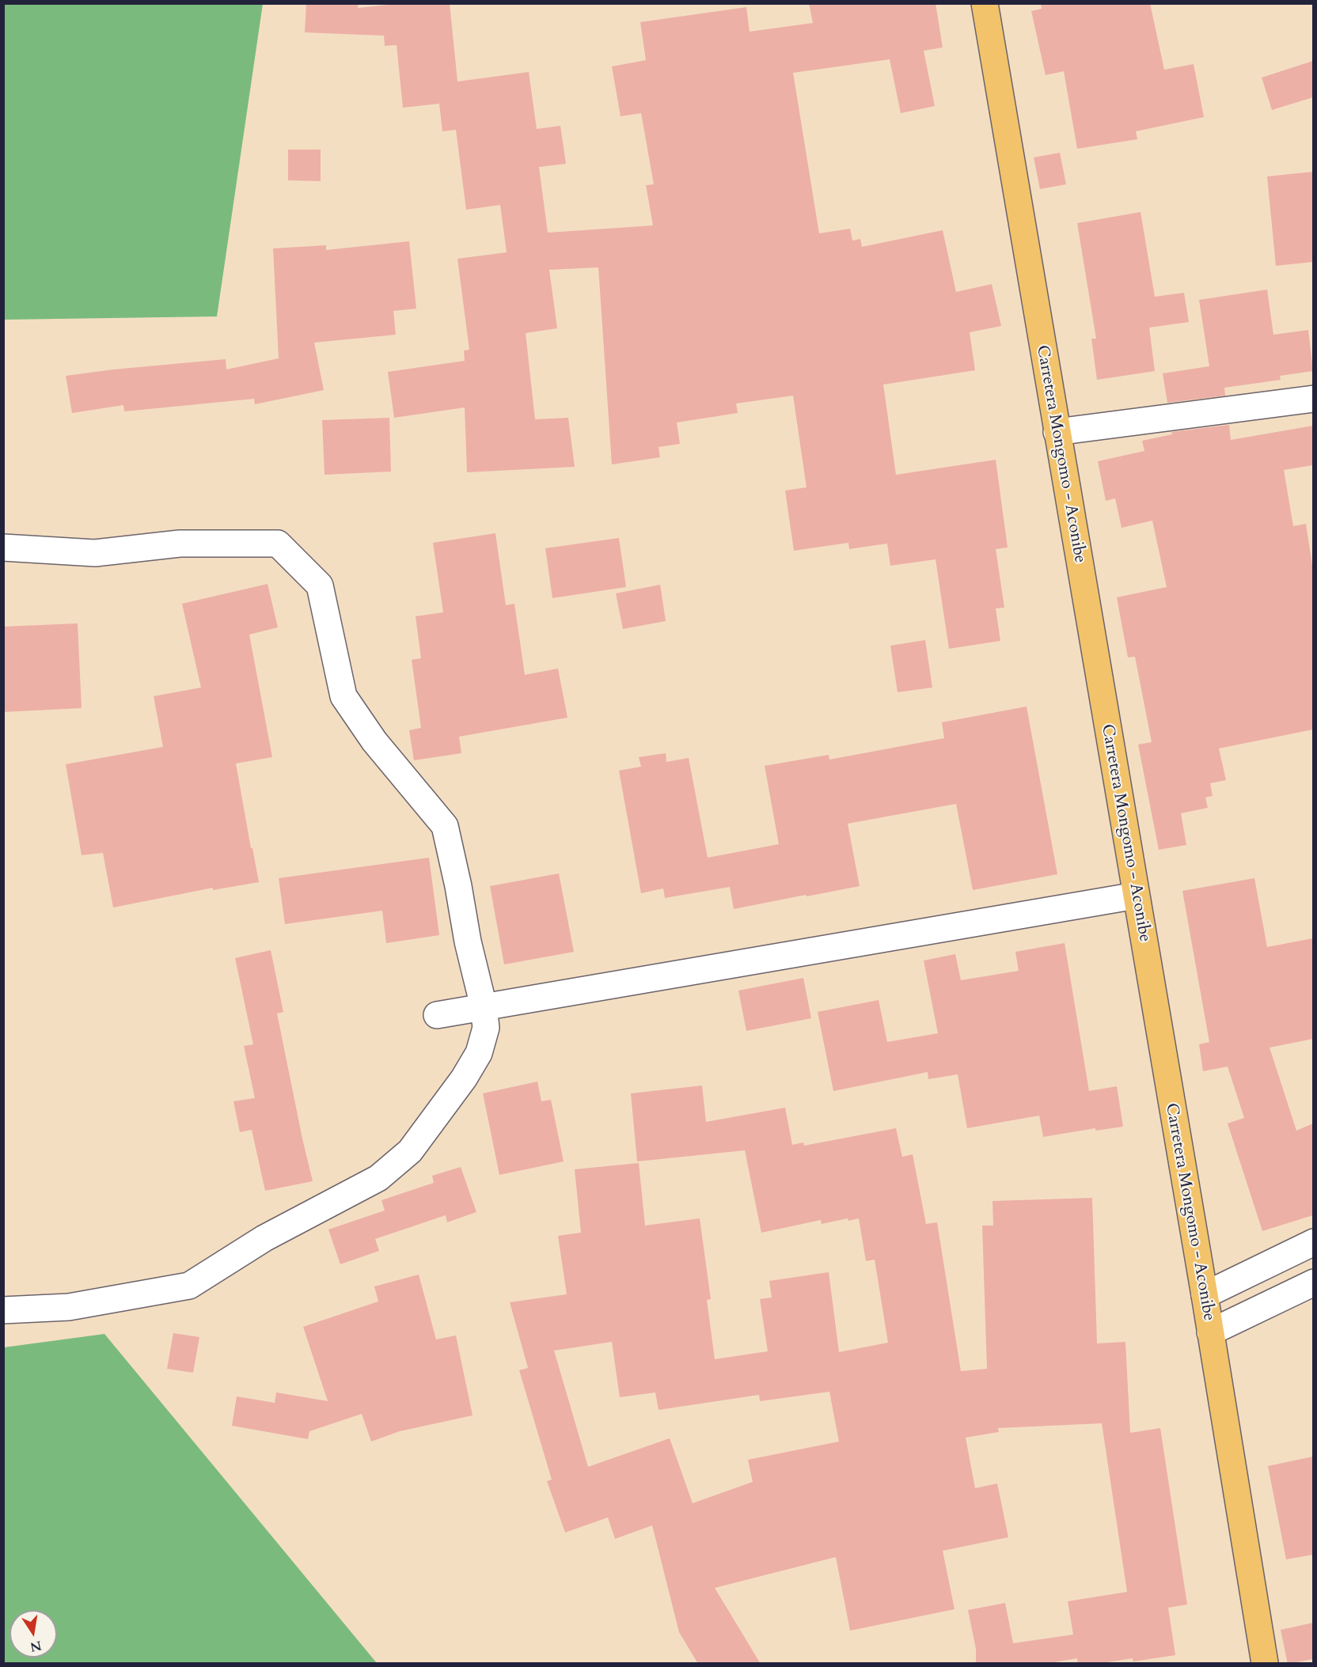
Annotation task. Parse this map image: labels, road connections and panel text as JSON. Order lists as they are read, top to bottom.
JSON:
{
  "streets": {
    "main road": ["Carretera Mongomo - Aconibe"]
  },
  "north": "bottom"
}
